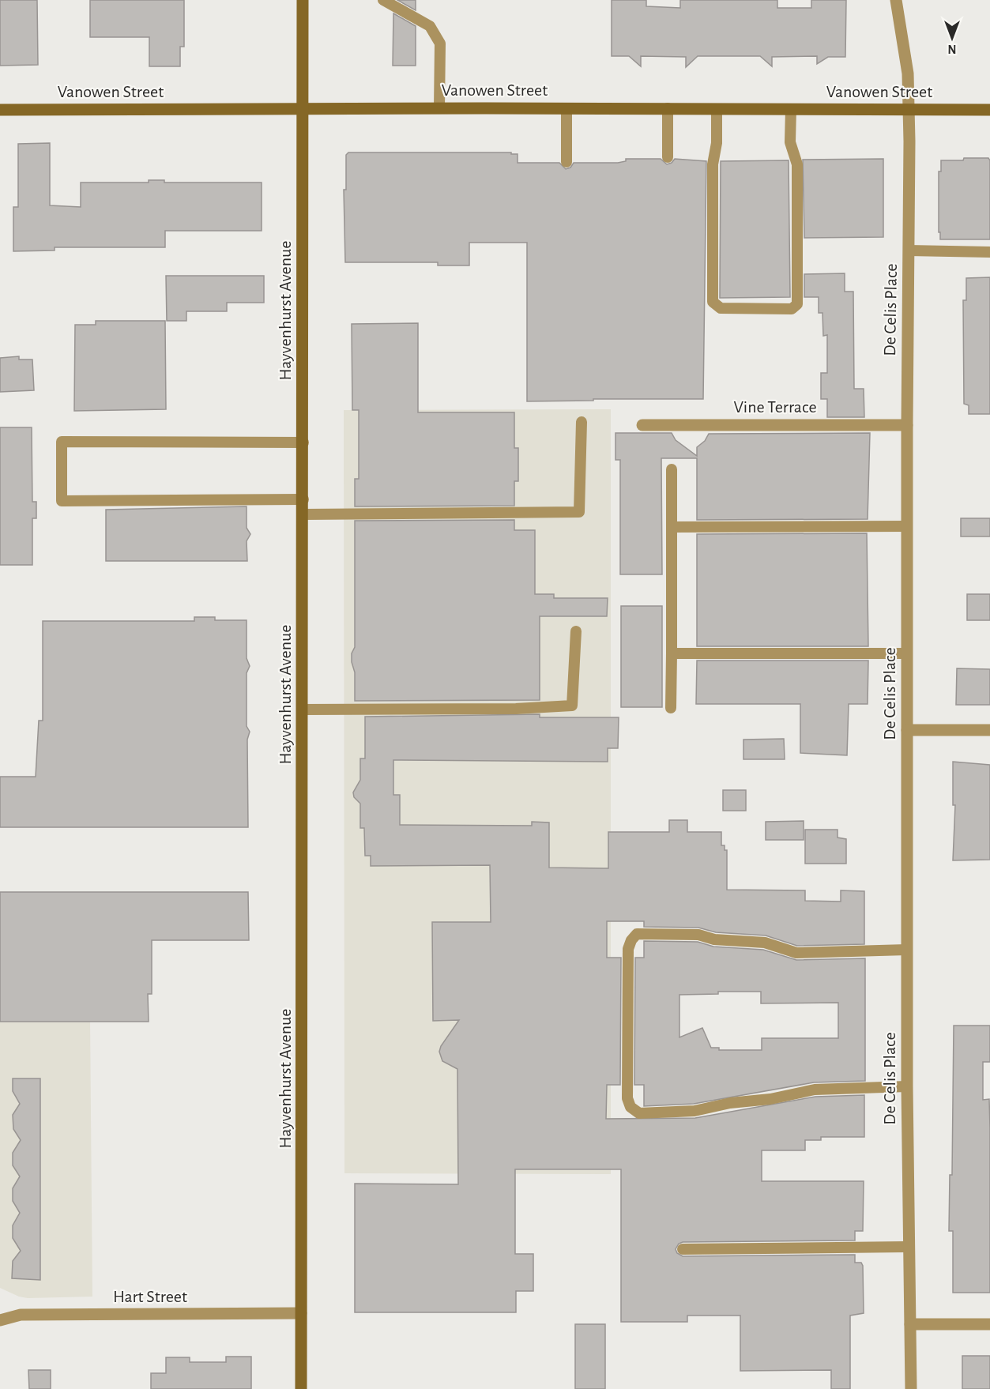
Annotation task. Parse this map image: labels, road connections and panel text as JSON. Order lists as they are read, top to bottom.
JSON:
{
  "streets": {
    "main road": ["Vanowen Street", "Hayvenhurst Avenue"],
    "street": ["De Celis Place", "Vine Terrace", "Hart Street"]
  },
  "crossings": [
    ["Vanowen Street", "De Celis Place"],
    ["Vanowen Street", "Hayvenhurst Avenue"],
    ["De Celis Place", "Vine Terrace"],
    ["Hayvenhurst Avenue", "Hart Street"]
  ],
  "north": "bottom"
}
